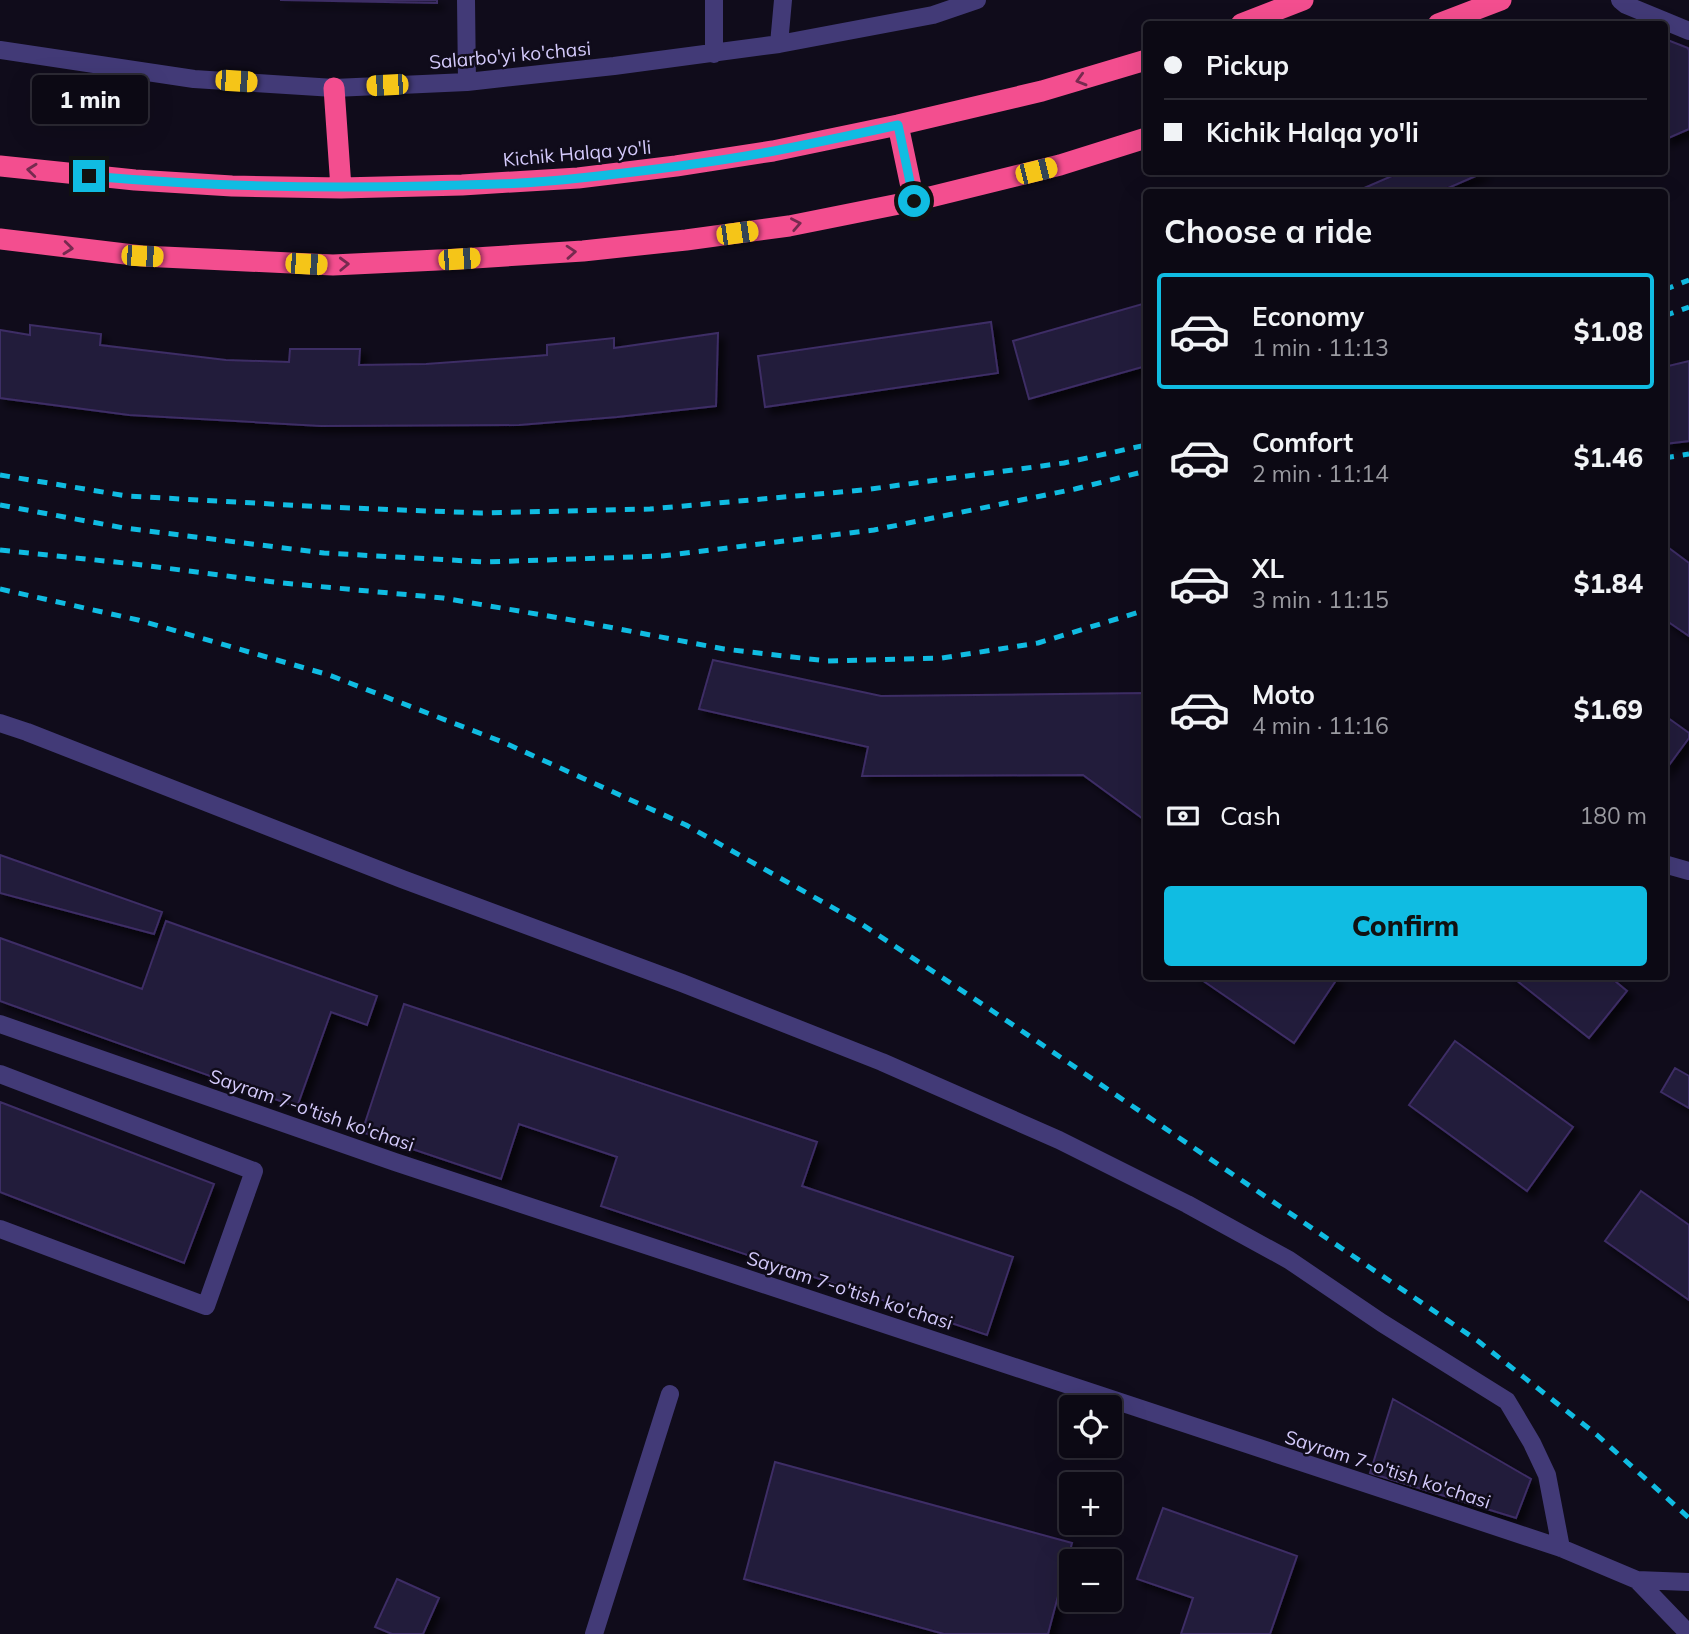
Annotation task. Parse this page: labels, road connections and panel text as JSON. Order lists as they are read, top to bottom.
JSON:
{
  "streets": {
    "highway": ["Kichik Halqa yo'li"],
    "street": ["Salarbo'yi ko'chasi", "Sayram 7-o'tish ko'chasi"]
  },
  "page": {
    "banner": ["Pickup", "Kichik Halqa yo'li"],
    "bubble": "1 min",
    "heading": "Choose a ride",
    "list": [
      {
        "name": "Economy",
        "note": "1 min · 11:13",
        "value": "$1.08"
      },
      {
        "name": "Comfort",
        "note": "2 min · 11:14",
        "value": "$1.46"
      },
      {
        "name": "XL",
        "note": "3 min · 11:15",
        "value": "$1.84"
      },
      {
        "name": "Moto",
        "note": "4 min · 11:16",
        "value": "$1.69"
      }
    ],
    "pay": ["Cash", "180 m"],
    "buttons": "Confirm",
    "map_buttons": ["+", "−"]
  }
}
